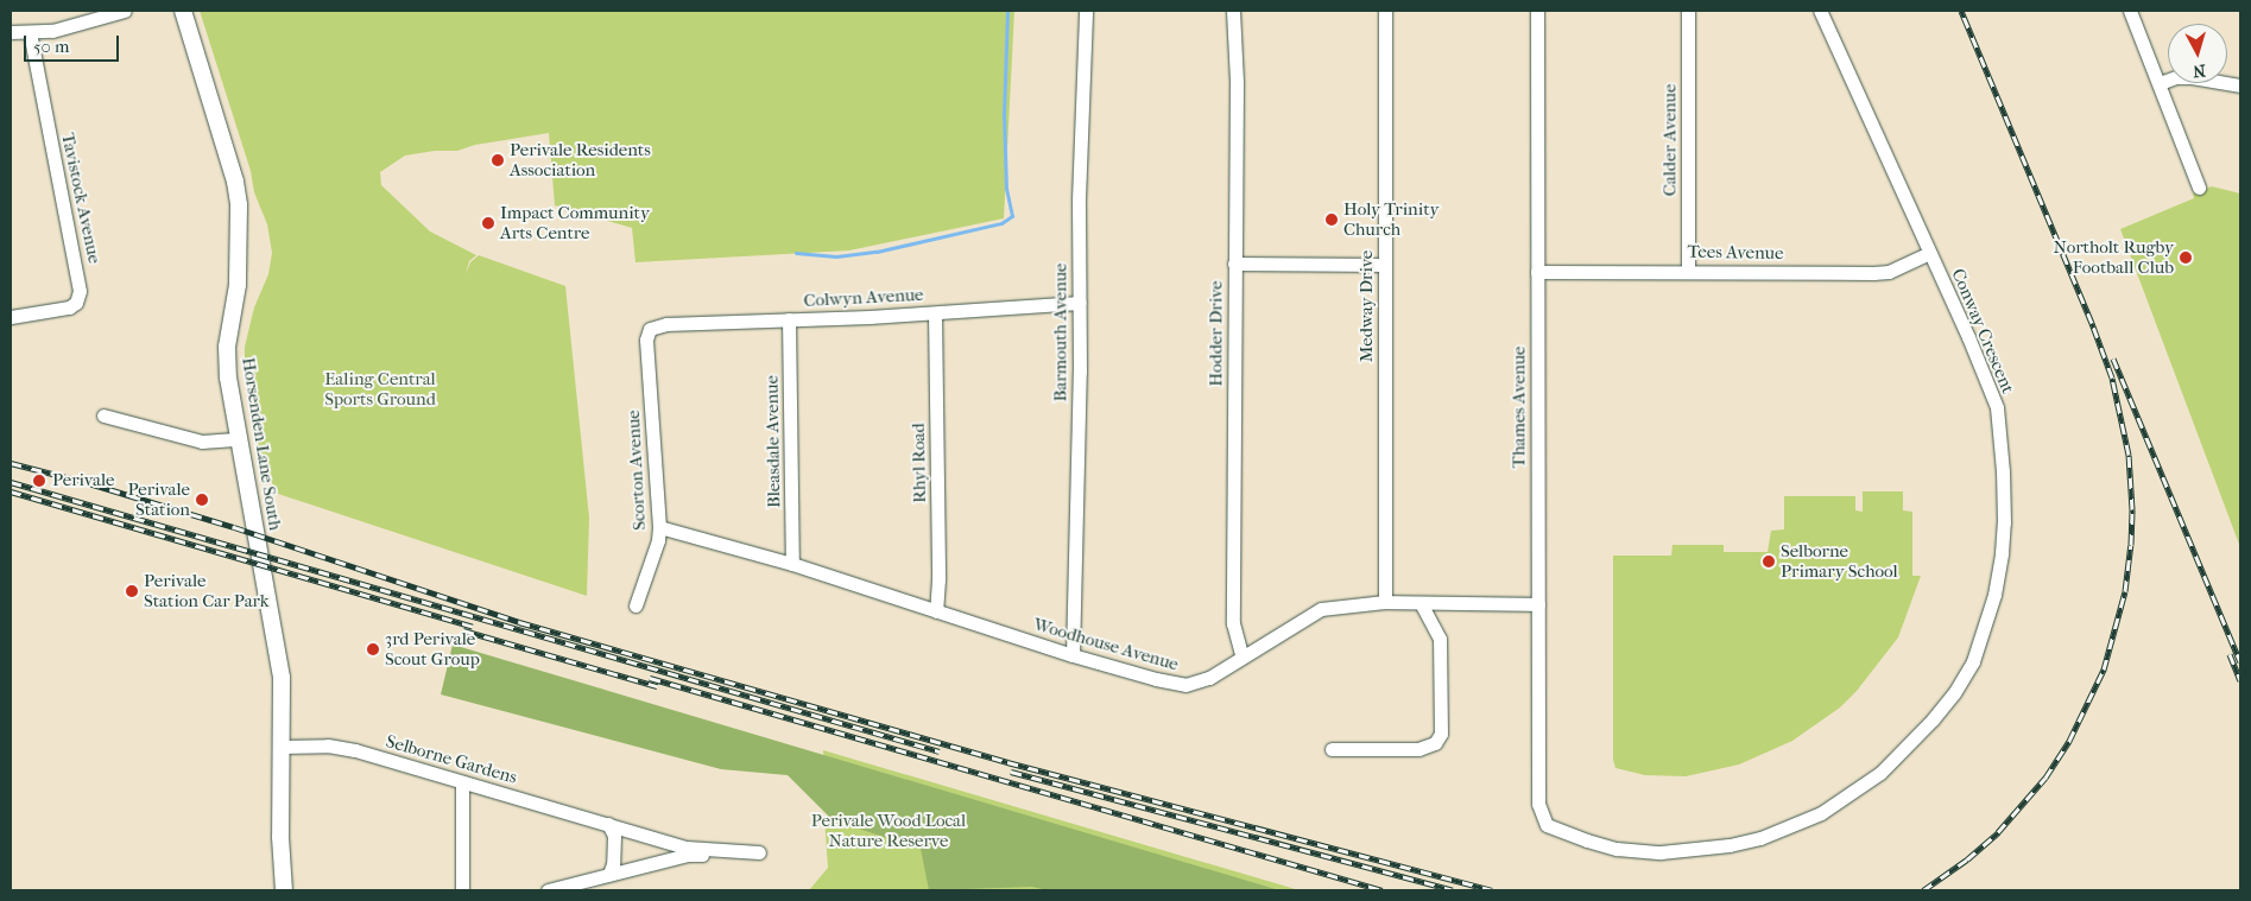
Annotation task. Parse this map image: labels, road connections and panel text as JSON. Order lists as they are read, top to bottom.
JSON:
{
  "streets": {
    "street": [
      "Calder Avenue",
      "Tavistock Avenue",
      "Tees Avenue",
      "Colwyn Avenue",
      "Medway Drive",
      "Conway Crescent",
      "Barmouth Avenue",
      "Hodder Drive",
      "Thames Avenue",
      "Bleasdale Avenue",
      "Horsenden Lane South",
      "Rhyl Road",
      "Scorton Avenue",
      "Woodhouse Avenue",
      "Selborne Gardens"
    ]
  },
  "crossings": [
    ["Calder Avenue", "Tees Avenue"],
    ["Tees Avenue", "Conway Crescent"],
    ["Tees Avenue", "Thames Avenue"],
    ["Colwyn Avenue", "Barmouth Avenue"],
    ["Colwyn Avenue", "Bleasdale Avenue"],
    ["Colwyn Avenue", "Rhyl Road"],
    ["Colwyn Avenue", "Scorton Avenue"],
    ["Medway Drive", "Woodhouse Avenue"],
    ["Conway Crescent", "Thames Avenue"],
    ["Barmouth Avenue", "Woodhouse Avenue"],
    ["Hodder Drive", "Woodhouse Avenue"],
    ["Thames Avenue", "Woodhouse Avenue"],
    ["Bleasdale Avenue", "Woodhouse Avenue"],
    ["Horsenden Lane South", "Selborne Gardens"],
    ["Rhyl Road", "Woodhouse Avenue"],
    ["Scorton Avenue", "Woodhouse Avenue"]
  ],
  "parks": ["Ealing Central Sports Ground", "Perivale Wood Local Nature Reserve"],
  "places": [
    "Perivale Residents Association",
    "Holy Trinity Church",
    "Impact Community Arts Centre",
    "Northolt Rugby Football Club",
    "Perivale",
    "Perivale Station",
    "Selborne Primary School",
    "Perivale Station Car Park",
    "3rd Perivale Scout Group"
  ],
  "scale_bar": "50 m",
  "north": "bottom"
}
